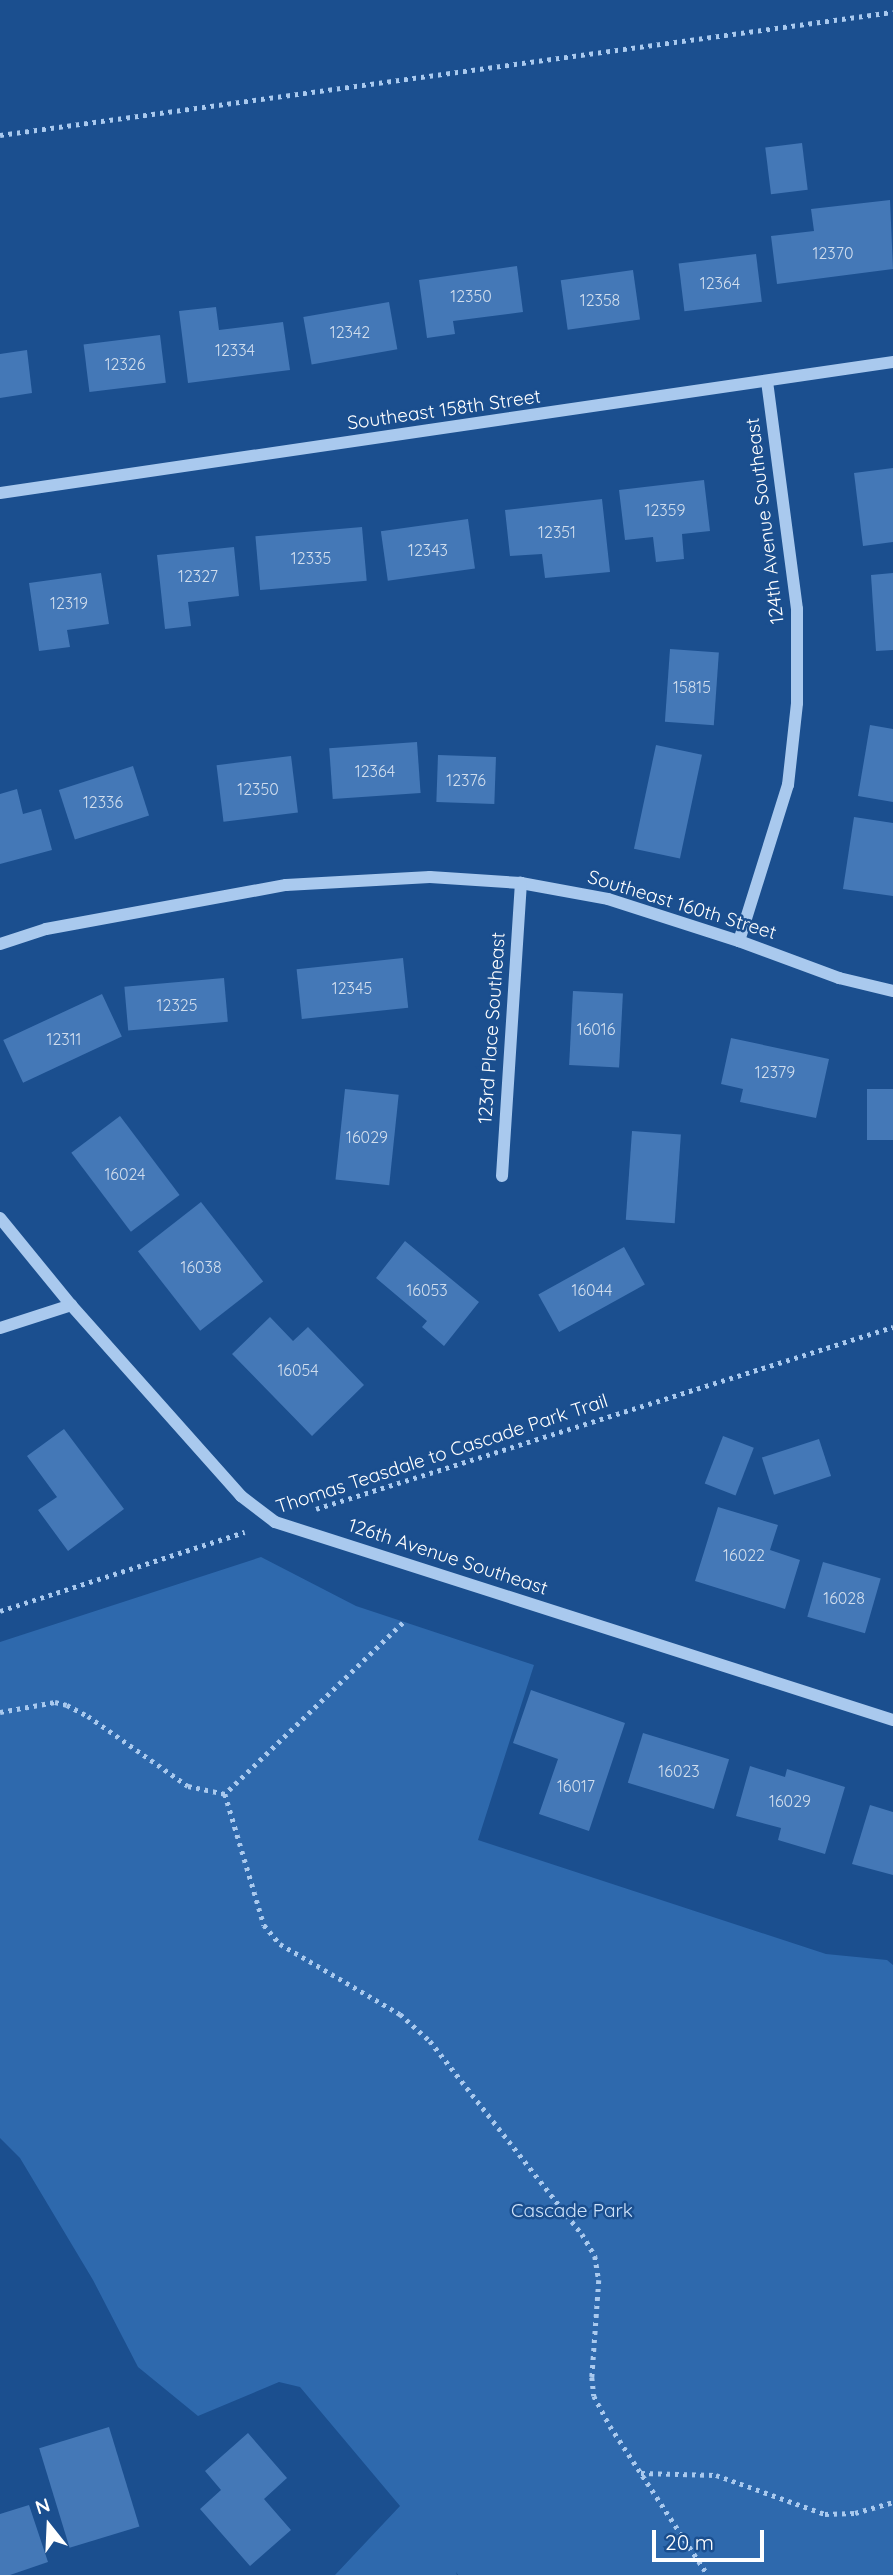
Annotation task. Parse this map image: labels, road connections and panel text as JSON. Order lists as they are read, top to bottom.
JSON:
{
  "streets": {
    "street": [
      "Southeast 158th Street",
      "124th Avenue Southeast",
      "Southeast 160th Street",
      "123rd Place Southeast",
      "126th Avenue Southeast"
    ],
    "path": ["Thomas Teasdale to Cascade Park Trail"]
  },
  "crossings": [
    ["Southeast 158th Street", "124th Avenue Southeast"],
    ["124th Avenue Southeast", "Southeast 160th Street"],
    ["Southeast 160th Street", "123rd Place Southeast"],
    ["Thomas Teasdale to Cascade Park Trail", "126th Avenue Southeast"]
  ],
  "parks": ["Cascade Park"],
  "house_numbers": [
    "12370",
    "12364",
    "12350",
    "12358",
    "12342",
    "12334",
    "12326",
    "12359",
    "12351",
    "12343",
    "12335",
    "12327",
    "12319",
    "15815",
    "12364",
    "12376",
    "12350",
    "12336",
    "12345",
    "12325",
    "16016",
    "12311",
    "12379",
    "16029",
    "16024",
    "16038",
    "16053",
    "16044",
    "16054",
    "16022",
    "16028",
    "16023",
    "16017",
    "16029"
  ],
  "scale_bar": "20 m",
  "north": "top"
}
